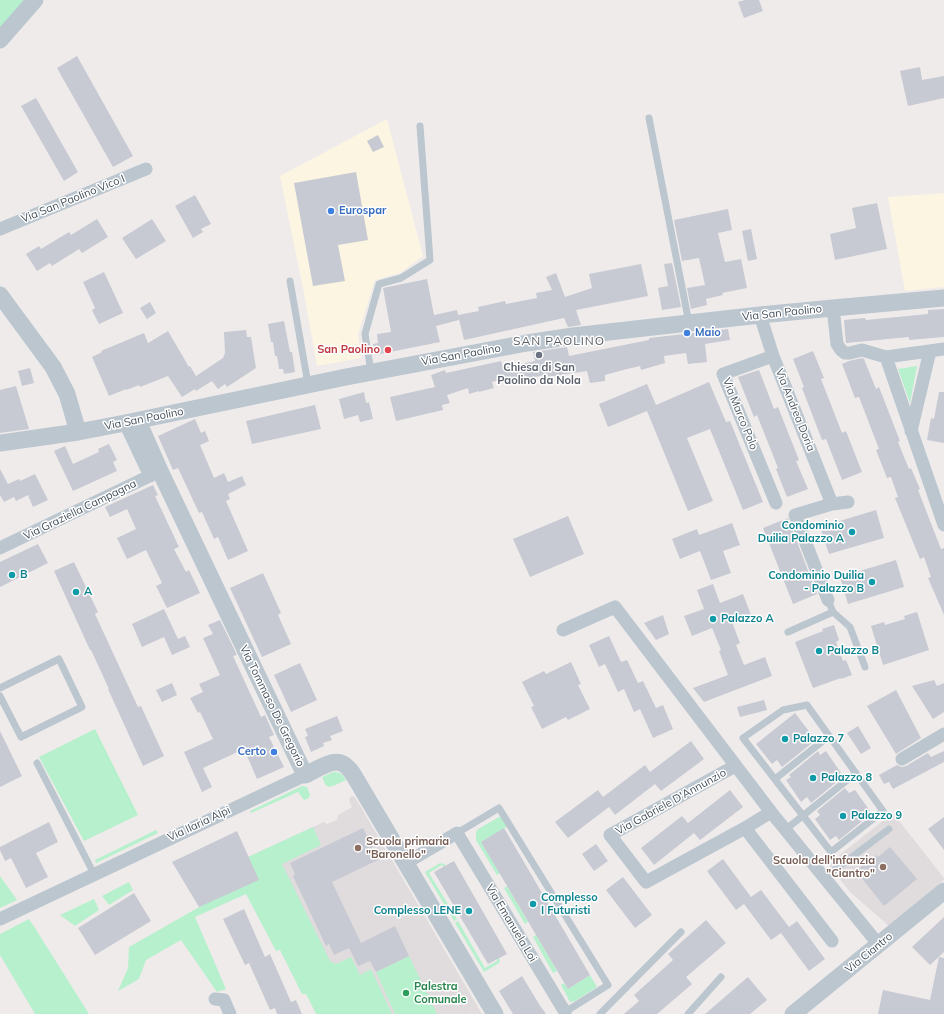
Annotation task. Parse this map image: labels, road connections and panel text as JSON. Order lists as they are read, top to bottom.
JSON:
{
  "streets": {
    "street": [
      "Via San Paolino Vico I",
      "Via San Paolino",
      "Via Andrea Doria",
      "Via Marco Polo",
      "Via Graziella Campagna",
      "Via Tommaso De Gregorio",
      "Via Gabriele D'Annunzio",
      "Via Ilaria Alpi",
      "Via Emanuela Loi",
      "Via Ciantro"
    ]
  },
  "crossings": [
    ["Via San Paolino", "Via Andrea Doria"],
    ["Via San Paolino", "Via Tommaso De Gregorio"],
    ["Via Andrea Doria", "Via Marco Polo"],
    ["Via Graziella Campagna", "Via Tommaso De Gregorio"],
    ["Via Tommaso De Gregorio", "Via Ilaria Alpi"],
    ["Via Gabriele D'Annunzio", "Via Ciantro"]
  ],
  "districts": ["SAN PAOLINO"],
  "places": [
    "Eurospar",
    "Maio",
    "San Paolino",
    "Chiesa di San Paolino da Nola",
    "Condominio Duilia Palazzo A",
    "B",
    "Condominio Duilia - Palazzo B",
    "A",
    "Palazzo A",
    "Palazzo B",
    "Palazzo 7",
    "Certo",
    "Palazzo 8",
    "Palazzo 9",
    "Scuola primaria \"Baronello\"",
    "Scuola dell'infanzia \"Ciantro\"",
    "Complesso I Futuristi",
    "Complesso LENE",
    "Palestra Comunale"
  ]
}
